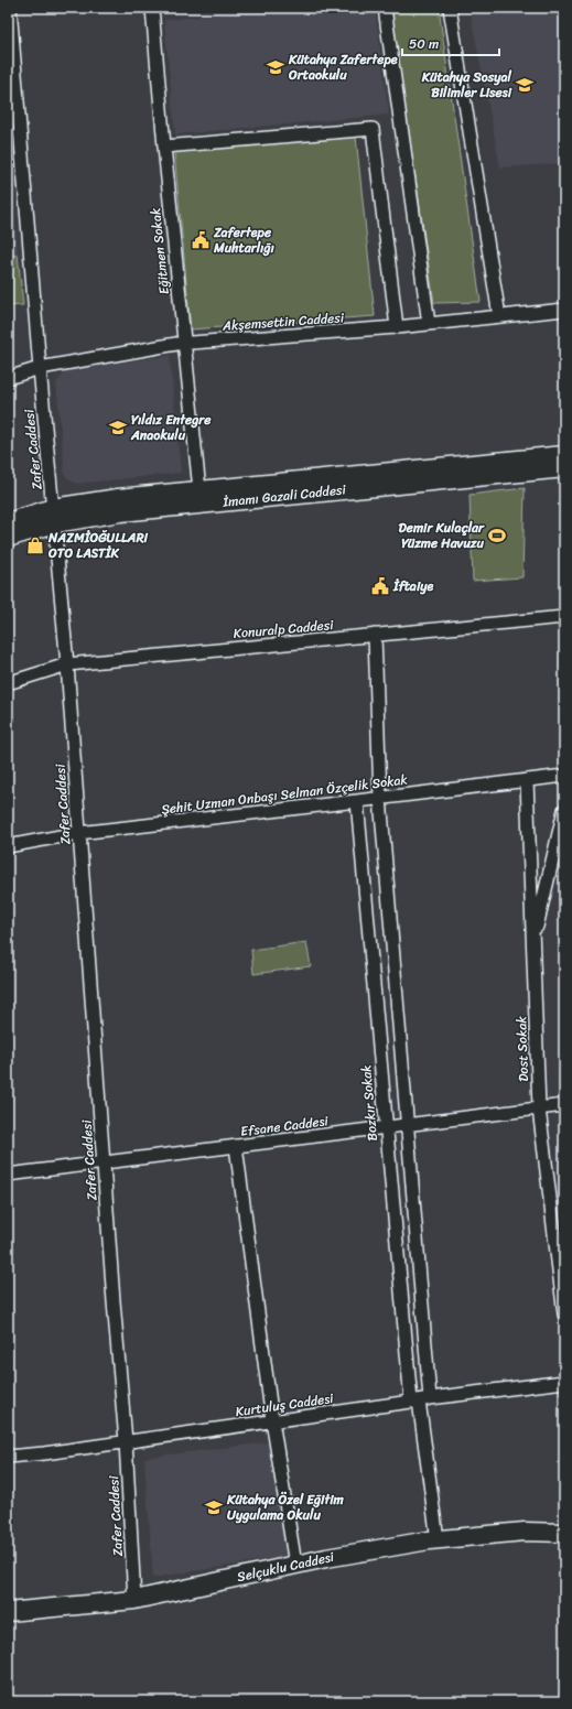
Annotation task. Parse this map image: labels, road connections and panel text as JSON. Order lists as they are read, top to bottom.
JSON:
{
  "streets": {
    "main road": ["İmamı Gazali Caddesi", "Selçuklu Caddesi"],
    "street": [
      "Eğitmen Sokak",
      "Akşemsettin Caddesi",
      "Zafer Caddesi",
      "Konuralp Caddesi",
      "Şehit Uzman Onbaşı Selman Özçelik Sokak",
      "Dost Sokak",
      "Bozkır Sokak",
      "Efsane Caddesi",
      "Kurtuluş Caddesi"
    ]
  },
  "crossings": [
    ["Eğitmen Sokak", "Akşemsettin Caddesi"],
    ["Eğitmen Sokak", "İmamı Gazali Caddesi"],
    ["Akşemsettin Caddesi", "Zafer Caddesi"],
    ["Zafer Caddesi", "İmamı Gazali Caddesi"],
    ["Zafer Caddesi", "Konuralp Caddesi"],
    ["Zafer Caddesi", "Şehit Uzman Onbaşı Selman Özçelik Sokak"],
    ["Zafer Caddesi", "Efsane Caddesi"],
    ["Zafer Caddesi", "Kurtuluş Caddesi"],
    ["Zafer Caddesi", "Selçuklu Caddesi"],
    ["Şehit Uzman Onbaşı Selman Özçelik Sokak", "Dost Sokak"],
    ["Şehit Uzman Onbaşı Selman Özçelik Sokak", "Bozkır Sokak"],
    ["Dost Sokak", "Efsane Caddesi"],
    ["Bozkır Sokak", "Efsane Caddesi"],
    ["Bozkır Sokak", "Kurtuluş Caddesi"]
  ],
  "places": {
    "school or university": [
      "Kütahya Zafertepe Ortaokulu",
      "Kütahya Sosyal Bilimler Lisesi",
      "Yıldız Entegre Anaokulu",
      "Kütahya Özel Eğitim Uygulama Okulu"
    ],
    "public building": ["Zafertepe Muhtarlığı", "İftaiye"],
    "sports": ["Demir Kulaçlar Yüzme Havuzu"],
    "shop": ["NAZMİOĞULLARI OTO LASTİK"]
  },
  "scale_bar": "50 m"
}
